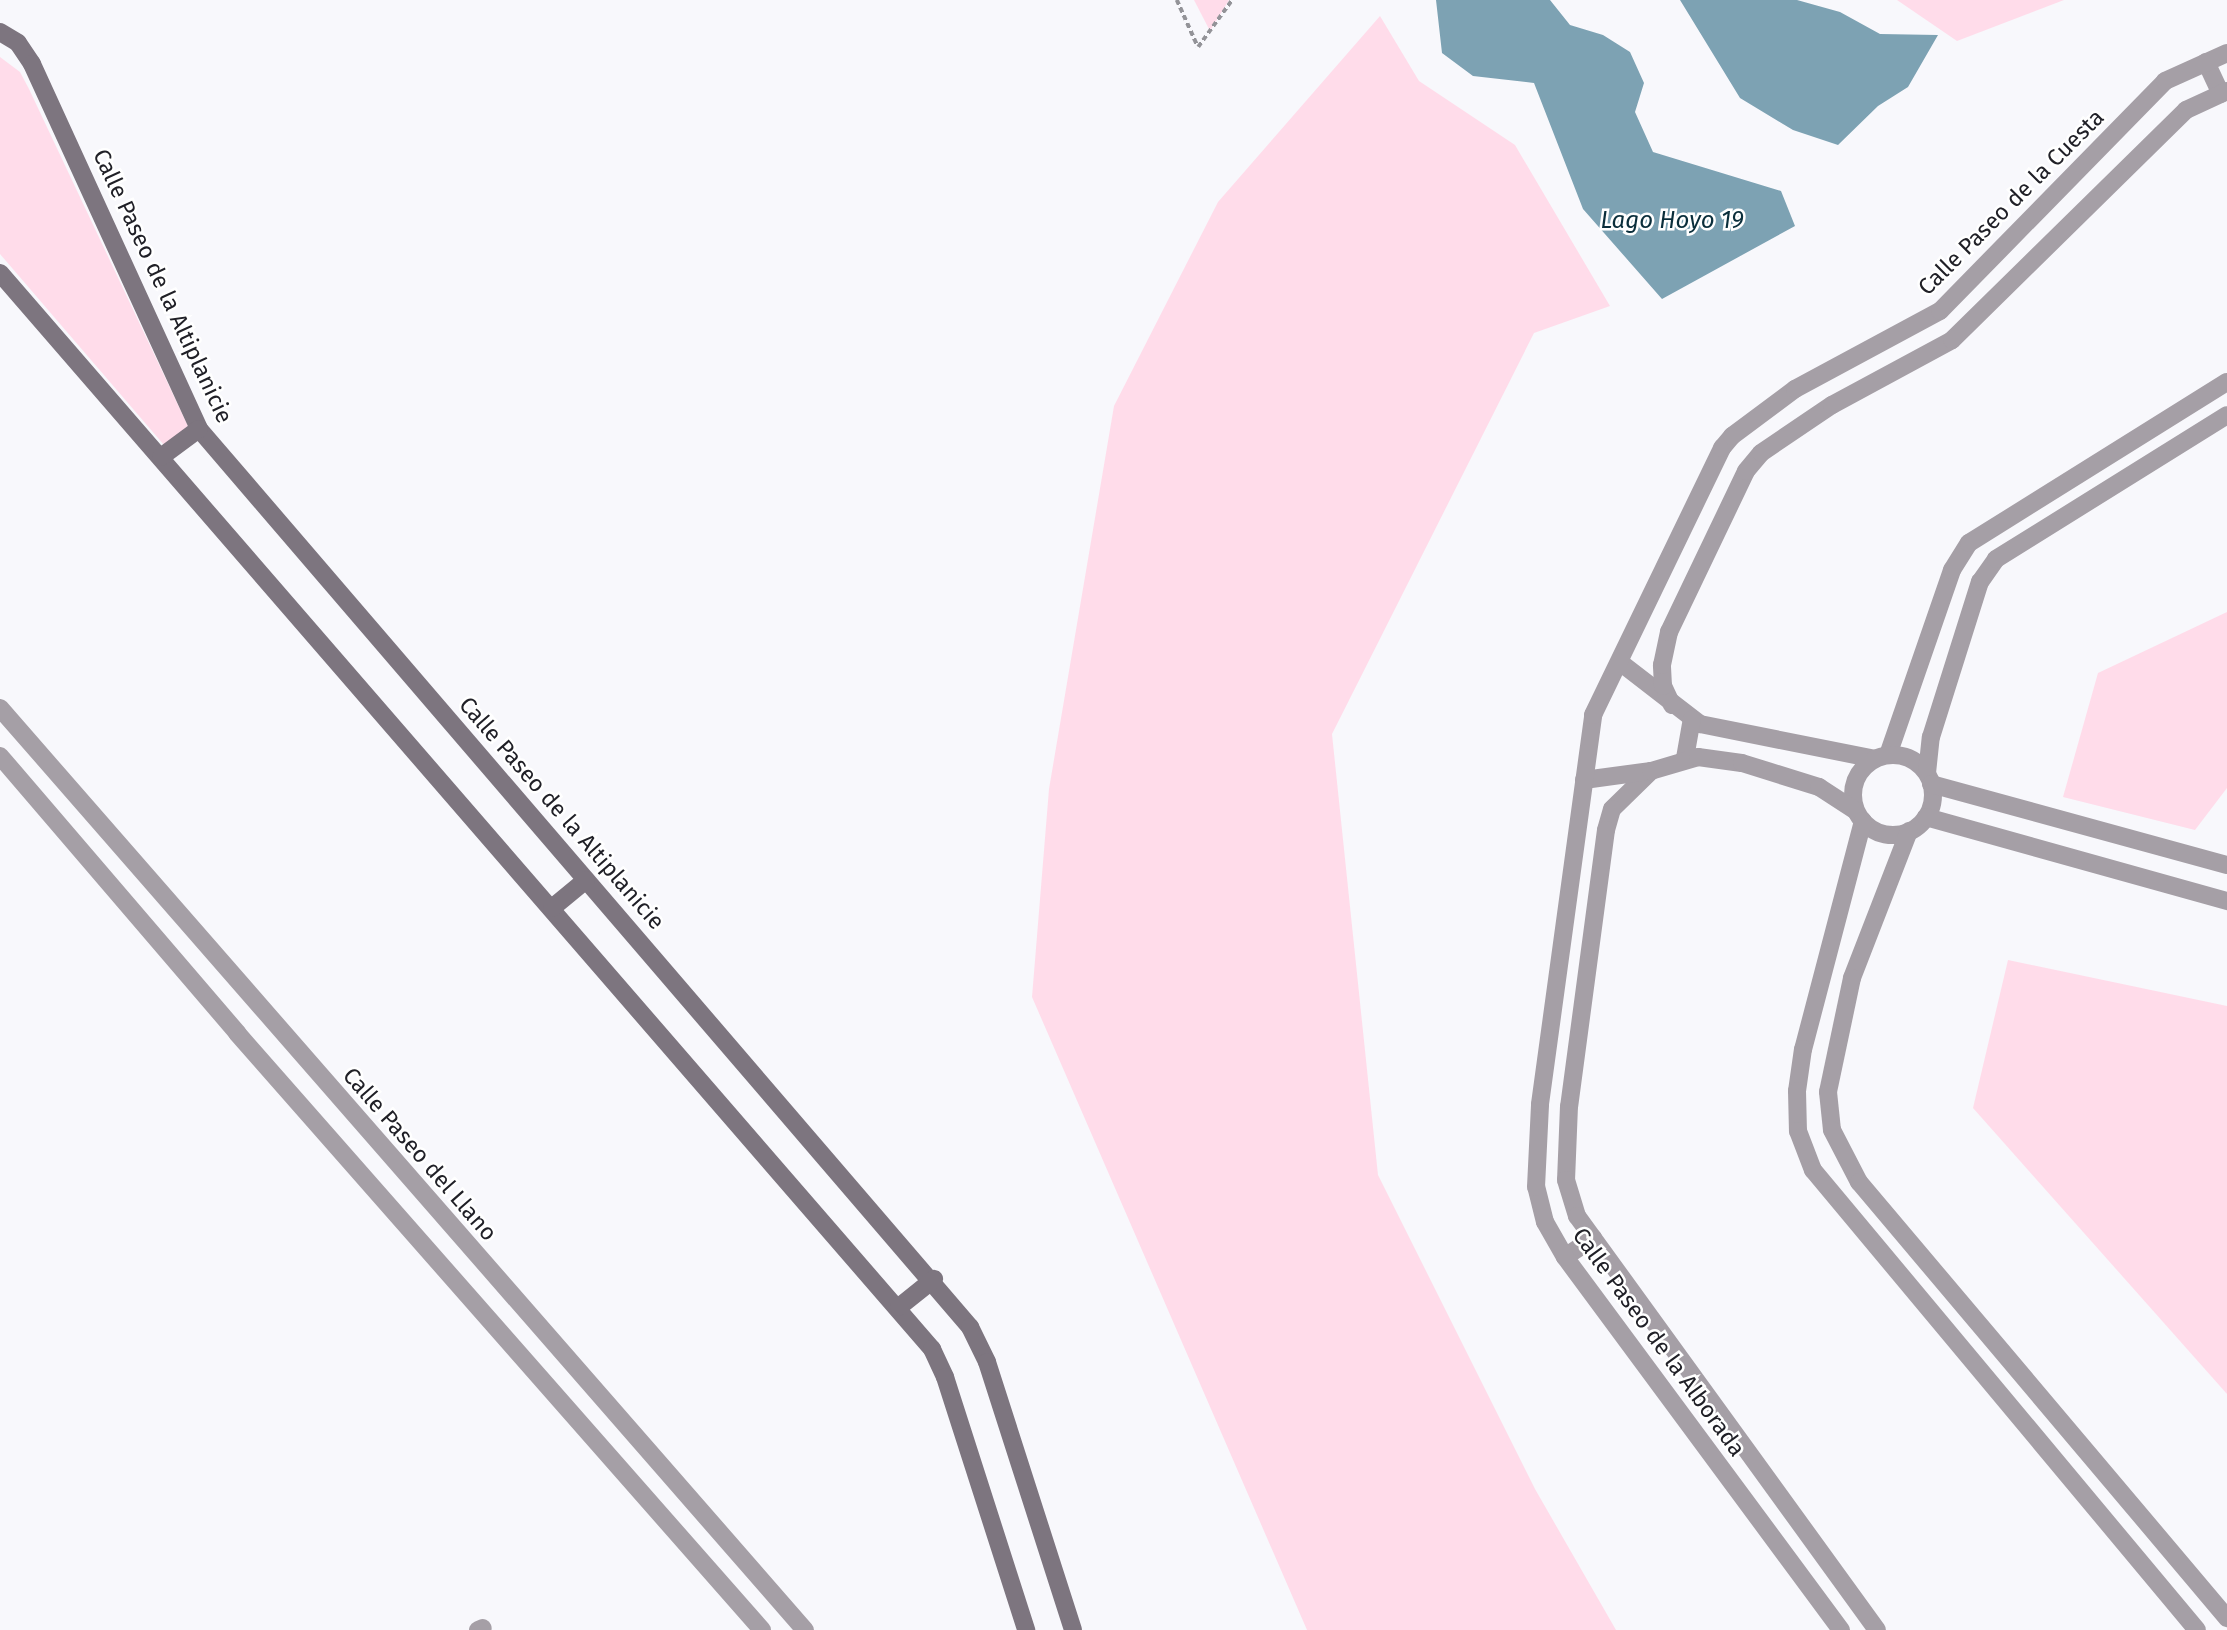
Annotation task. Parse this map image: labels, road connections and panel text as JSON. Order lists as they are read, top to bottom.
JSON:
{
  "streets": {
    "street": [
      "Calle Paseo de la Cuesta",
      "Calle Paseo de la Altiplanicie",
      "Calle Paseo del Llano",
      "Calle Paseo de la Alborada"
    ]
  },
  "crossings": [
    ["Calle Paseo de la Cuesta", "Calle Paseo de la Alborada"]
  ],
  "water": ["Lago Hoyo 19"]
}
